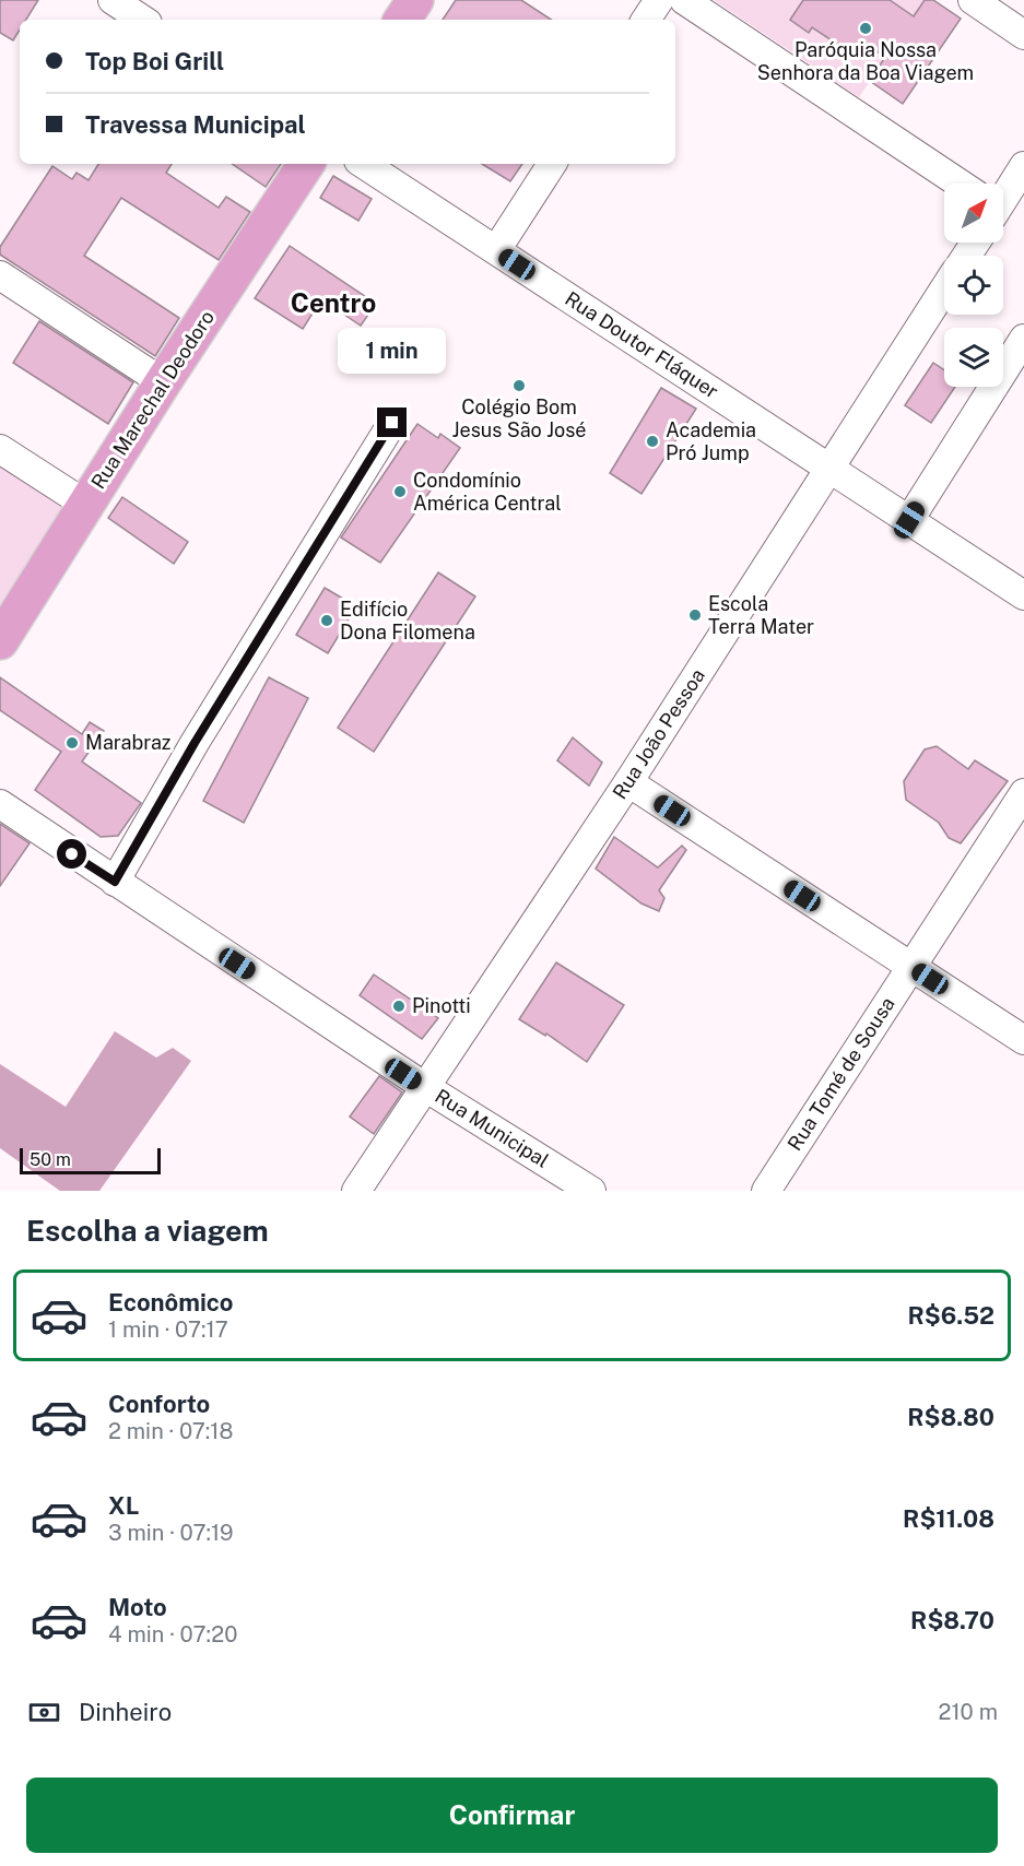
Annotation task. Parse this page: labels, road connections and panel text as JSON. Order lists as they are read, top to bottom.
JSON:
{
  "streets": {
    "main road": ["Rua Marechal Deodoro"],
    "street": [
      "Rua Doutor Fláquer",
      "Rua João Pessoa",
      "Rua Tomé de Sousa",
      "Rua Municipal"
    ]
  },
  "crossings": [
    ["Rua Doutor Fláquer", "Rua João Pessoa"],
    ["Rua João Pessoa", "Rua Municipal"]
  ],
  "districts": ["Centro"],
  "places": [
    "Paróquia Nossa Senhora da Boa Viagem",
    "Colégio Bom Jesus São José",
    "Academia Pró Jump",
    "Condomínio América Central",
    "Escola Terra Mater",
    "Edifício Dona Filomena",
    "Marabraz",
    "Pinotti"
  ],
  "scale_bar": "50 m",
  "north": "top right",
  "page": {
    "banner": ["Top Boi Grill", "Travessa Municipal"],
    "bubble": "1 min",
    "scale": "50 m",
    "heading": "Escolha a viagem",
    "list": [
      {
        "name": "Econômico",
        "note": "1 min · 07:17",
        "value": "R$6.52"
      },
      {
        "name": "Conforto",
        "note": "2 min · 07:18",
        "value": "R$8.80"
      },
      {
        "name": "XL",
        "note": "3 min · 07:19",
        "value": "R$11.08"
      },
      {
        "name": "Moto",
        "note": "4 min · 07:20",
        "value": "R$8.70"
      }
    ],
    "pay": ["Dinheiro", "210 m"],
    "buttons": "Confirmar"
  }
}
